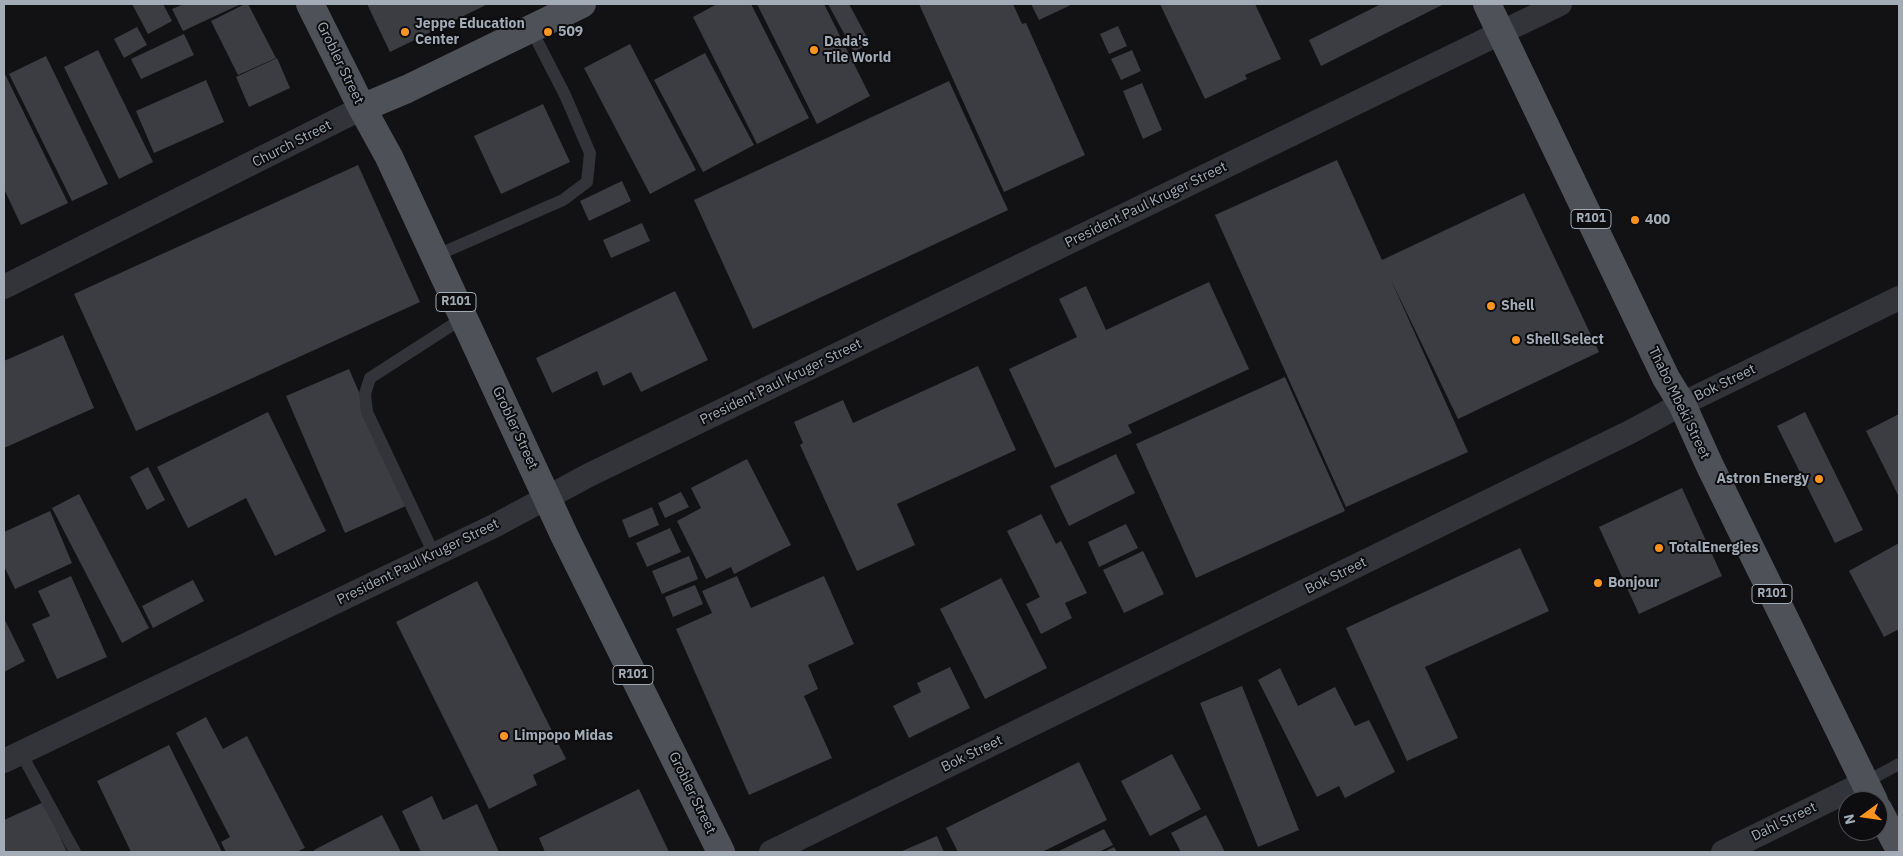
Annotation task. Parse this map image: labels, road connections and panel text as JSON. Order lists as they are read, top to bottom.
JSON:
{
  "streets": {
    "main road": [
      "Grobler Street",
      "Church Street",
      "R101",
      "Thabo Mbeki Street"
    ],
    "street": ["President Paul Kruger Street", "Bok Street", "Dahl Street"]
  },
  "crossings": [
    ["Grobler Street", "Church Street"],
    ["Grobler Street", "President Paul Kruger Street"],
    ["President Paul Kruger Street", "Thabo Mbeki Street"],
    ["Bok Street", "Thabo Mbeki Street"]
  ],
  "places": [
    "Jeppe Education Center",
    "509",
    "Dada's Tile World",
    "400",
    "Shell",
    "Shell Select",
    "Astron Energy",
    "TotalEnergies",
    "Bonjour",
    "Limpopo Midas"
  ],
  "north": "left"
}
